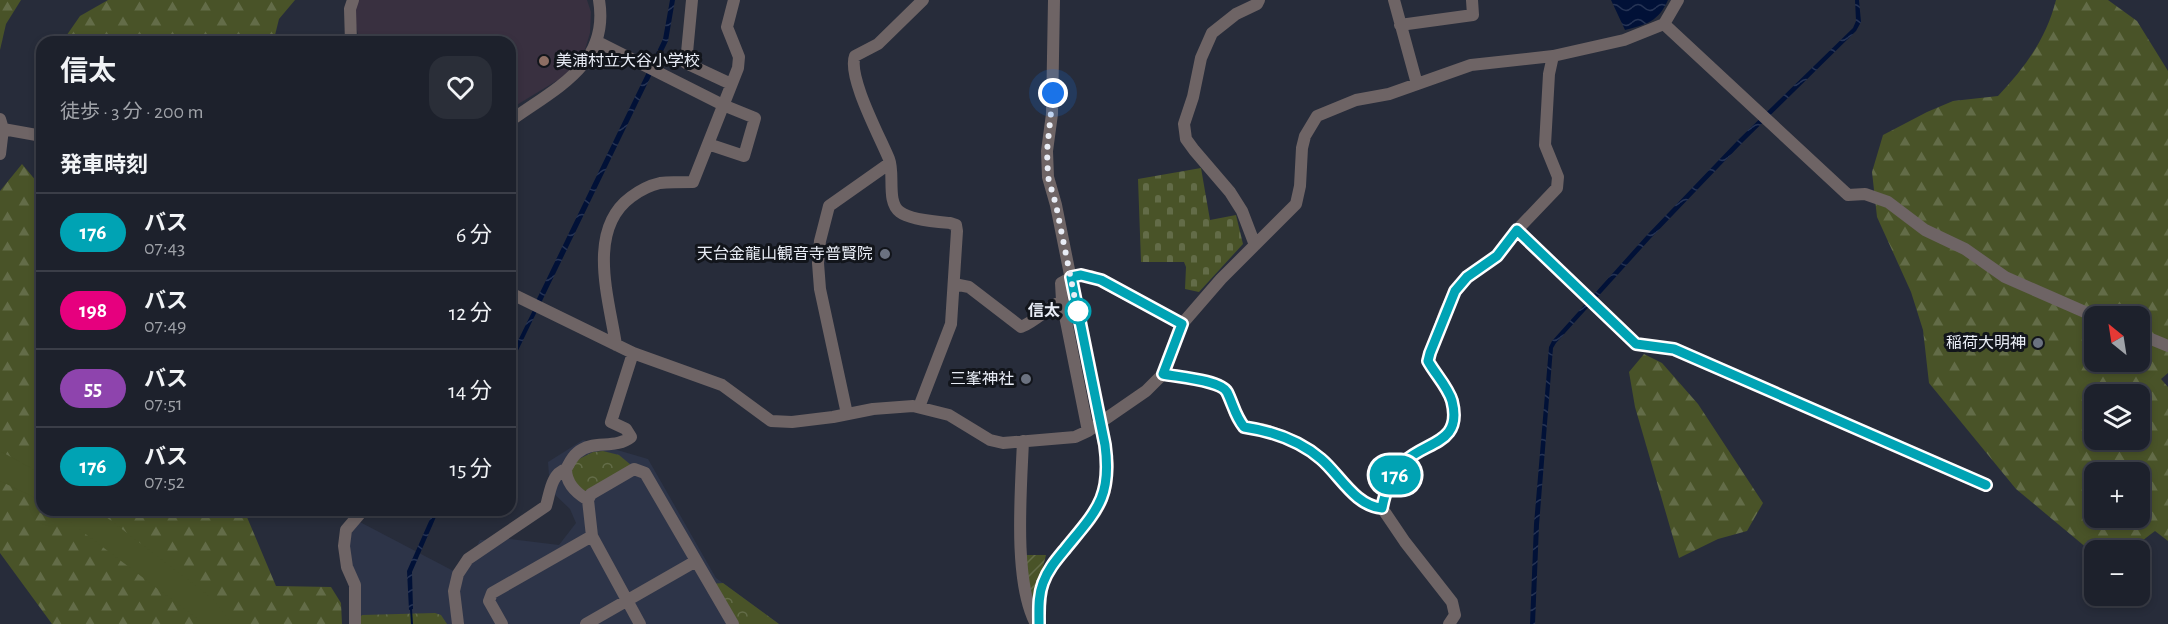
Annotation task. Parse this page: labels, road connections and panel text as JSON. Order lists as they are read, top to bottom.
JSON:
{
  "places": [
    "美浦村立大谷小学校",
    "天台金龍山観音寺普賢院",
    "信太",
    "稲荷大明神",
    "三峯神社"
  ],
  "lines": ["bus line 176"],
  "north": "top left",
  "page": {
    "on_map": "176",
    "heading": [
      ["信太", "徒歩 · 3 分 · 200 m"],
      "発車時刻"
    ],
    "list": [
      {
        "mark": "176",
        "name": "バス",
        "note": "07:43",
        "value": "6 分"
      },
      {
        "mark": "198",
        "name": "バス",
        "note": "07:49",
        "value": "12 分"
      },
      {
        "mark": "55",
        "name": "バス",
        "note": "07:51",
        "value": "14 分"
      },
      {
        "mark": "176",
        "name": "バス",
        "note": "07:52",
        "value": "15 分"
      }
    ],
    "map_buttons": ["+", "−"]
  }
}
